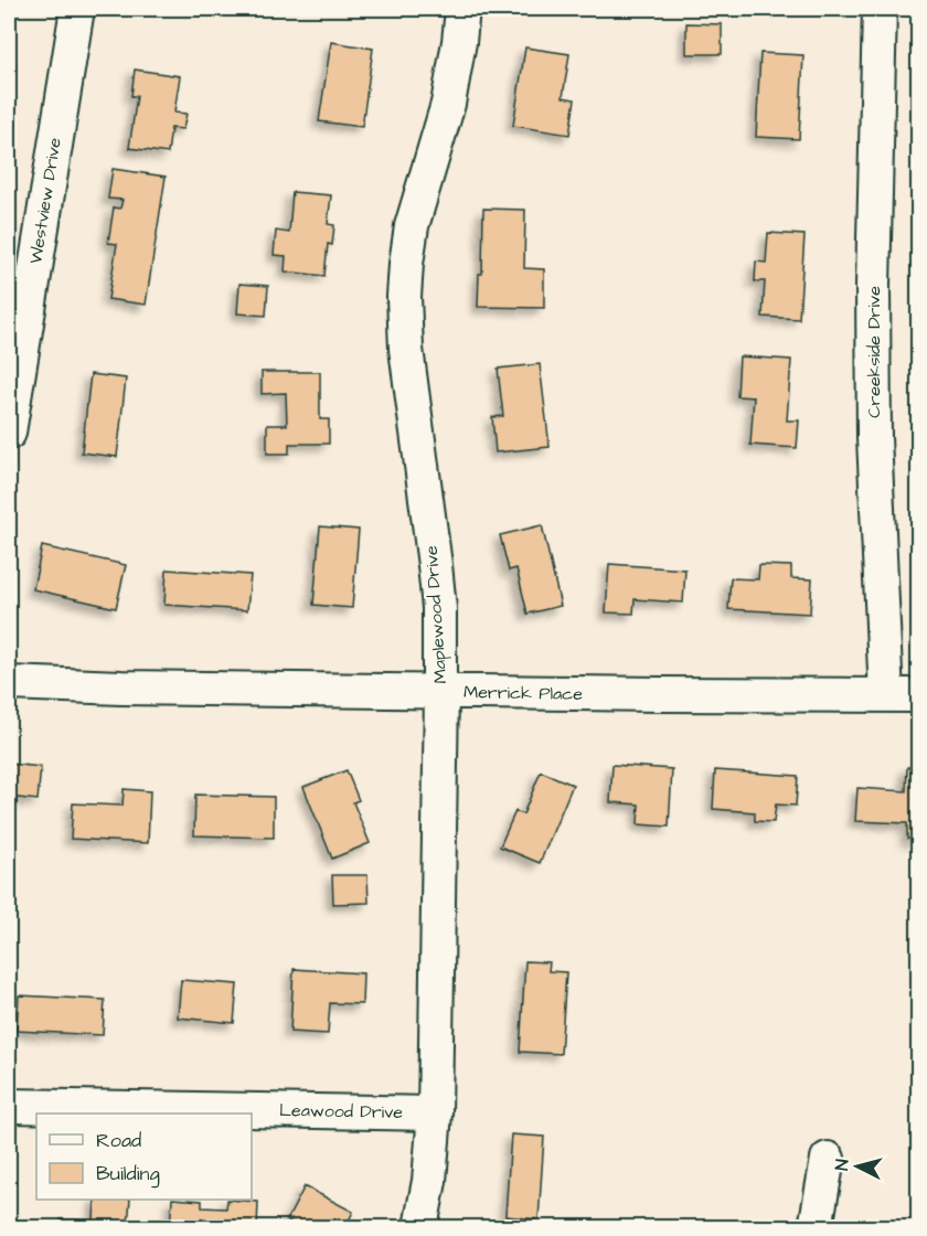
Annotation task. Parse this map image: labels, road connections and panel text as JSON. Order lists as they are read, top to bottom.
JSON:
{
  "streets": {
    "street": [
      "Westview Drive",
      "Creekside Drive",
      "Maplewood Drive",
      "Merrick Place",
      "Leawood Drive"
    ]
  },
  "crossings": [
    ["Creekside Drive", "Merrick Place"],
    ["Maplewood Drive", "Merrick Place"],
    ["Maplewood Drive", "Leawood Drive"]
  ],
  "legend": ["Road", "Building"],
  "north": "left"
}
